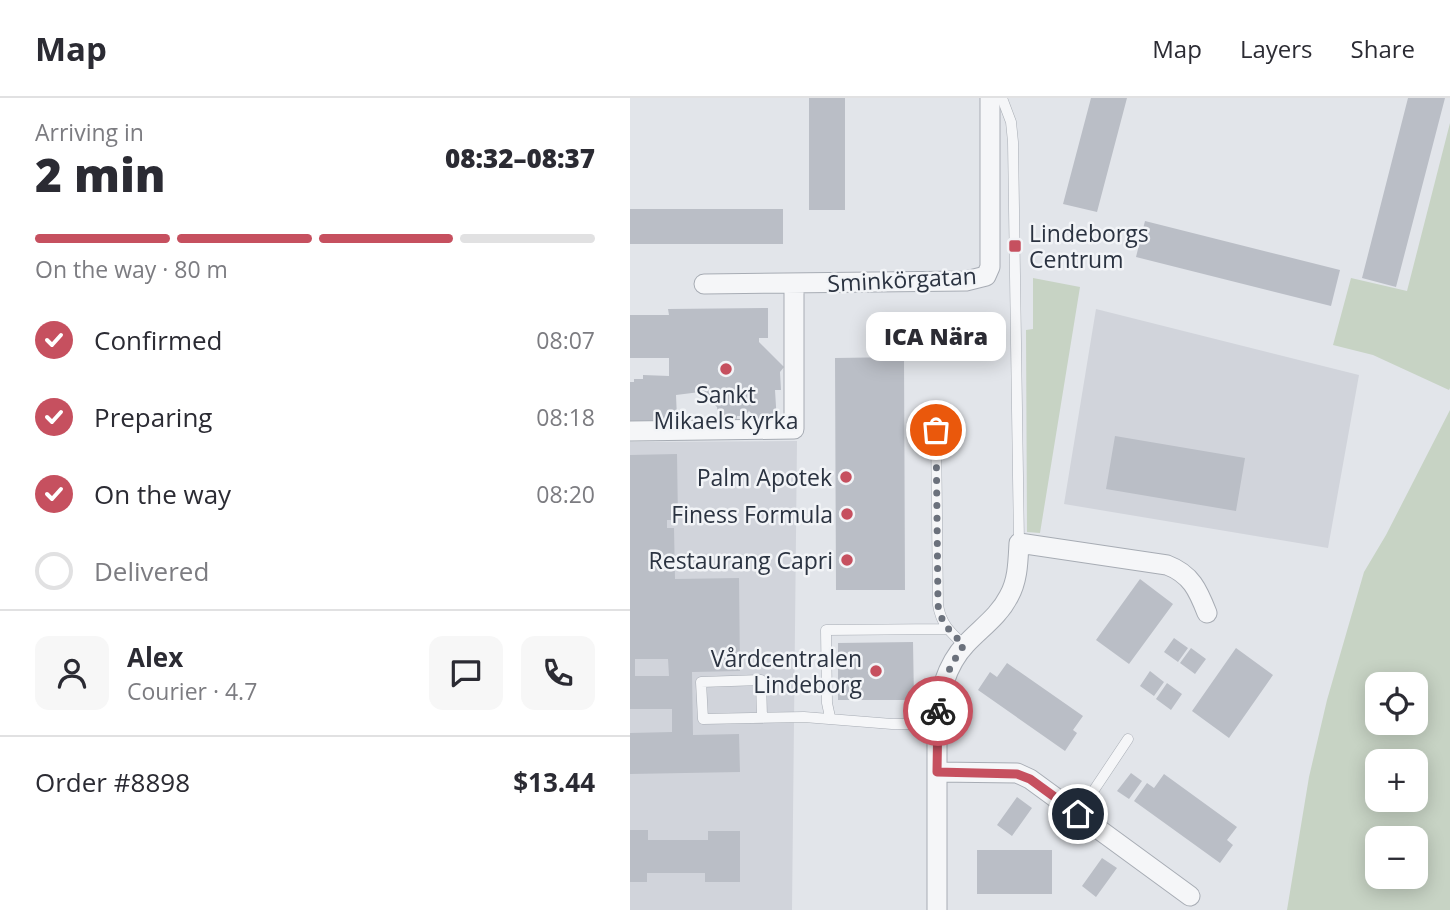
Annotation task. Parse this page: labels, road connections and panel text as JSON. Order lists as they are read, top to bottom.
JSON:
{
  "streets": {
    "street": ["Sminkörgatan"]
  },
  "places": {
    "transit": ["Lindeborgs Centrum"],
    "other": [
      "Sankt Mikaels kyrka",
      "ICA Nära",
      "Palm Apotek",
      "Finess Formula",
      "Restaurang Capri",
      "Vårdcentralen Lindeborg"
    ]
  },
  "page": {
    "header": "Map",
    "nav": ["Map", "Layers", "Share"],
    "heading": ["2 min", "Arriving in", "08:32–08:37"],
    "panel": [
      "Alex",
      "Courier · 4.7",
      "Order #8898",
      "$13.44"
    ],
    "bar": "On the way · 80 m",
    "list": [
      ["Confirmed", "08:07"],
      ["Preparing", "08:18"],
      ["On the way", "08:20"],
      "Delivered"
    ],
    "bubble": "ICA Nära",
    "map_buttons": ["+", "−"]
  }
}
